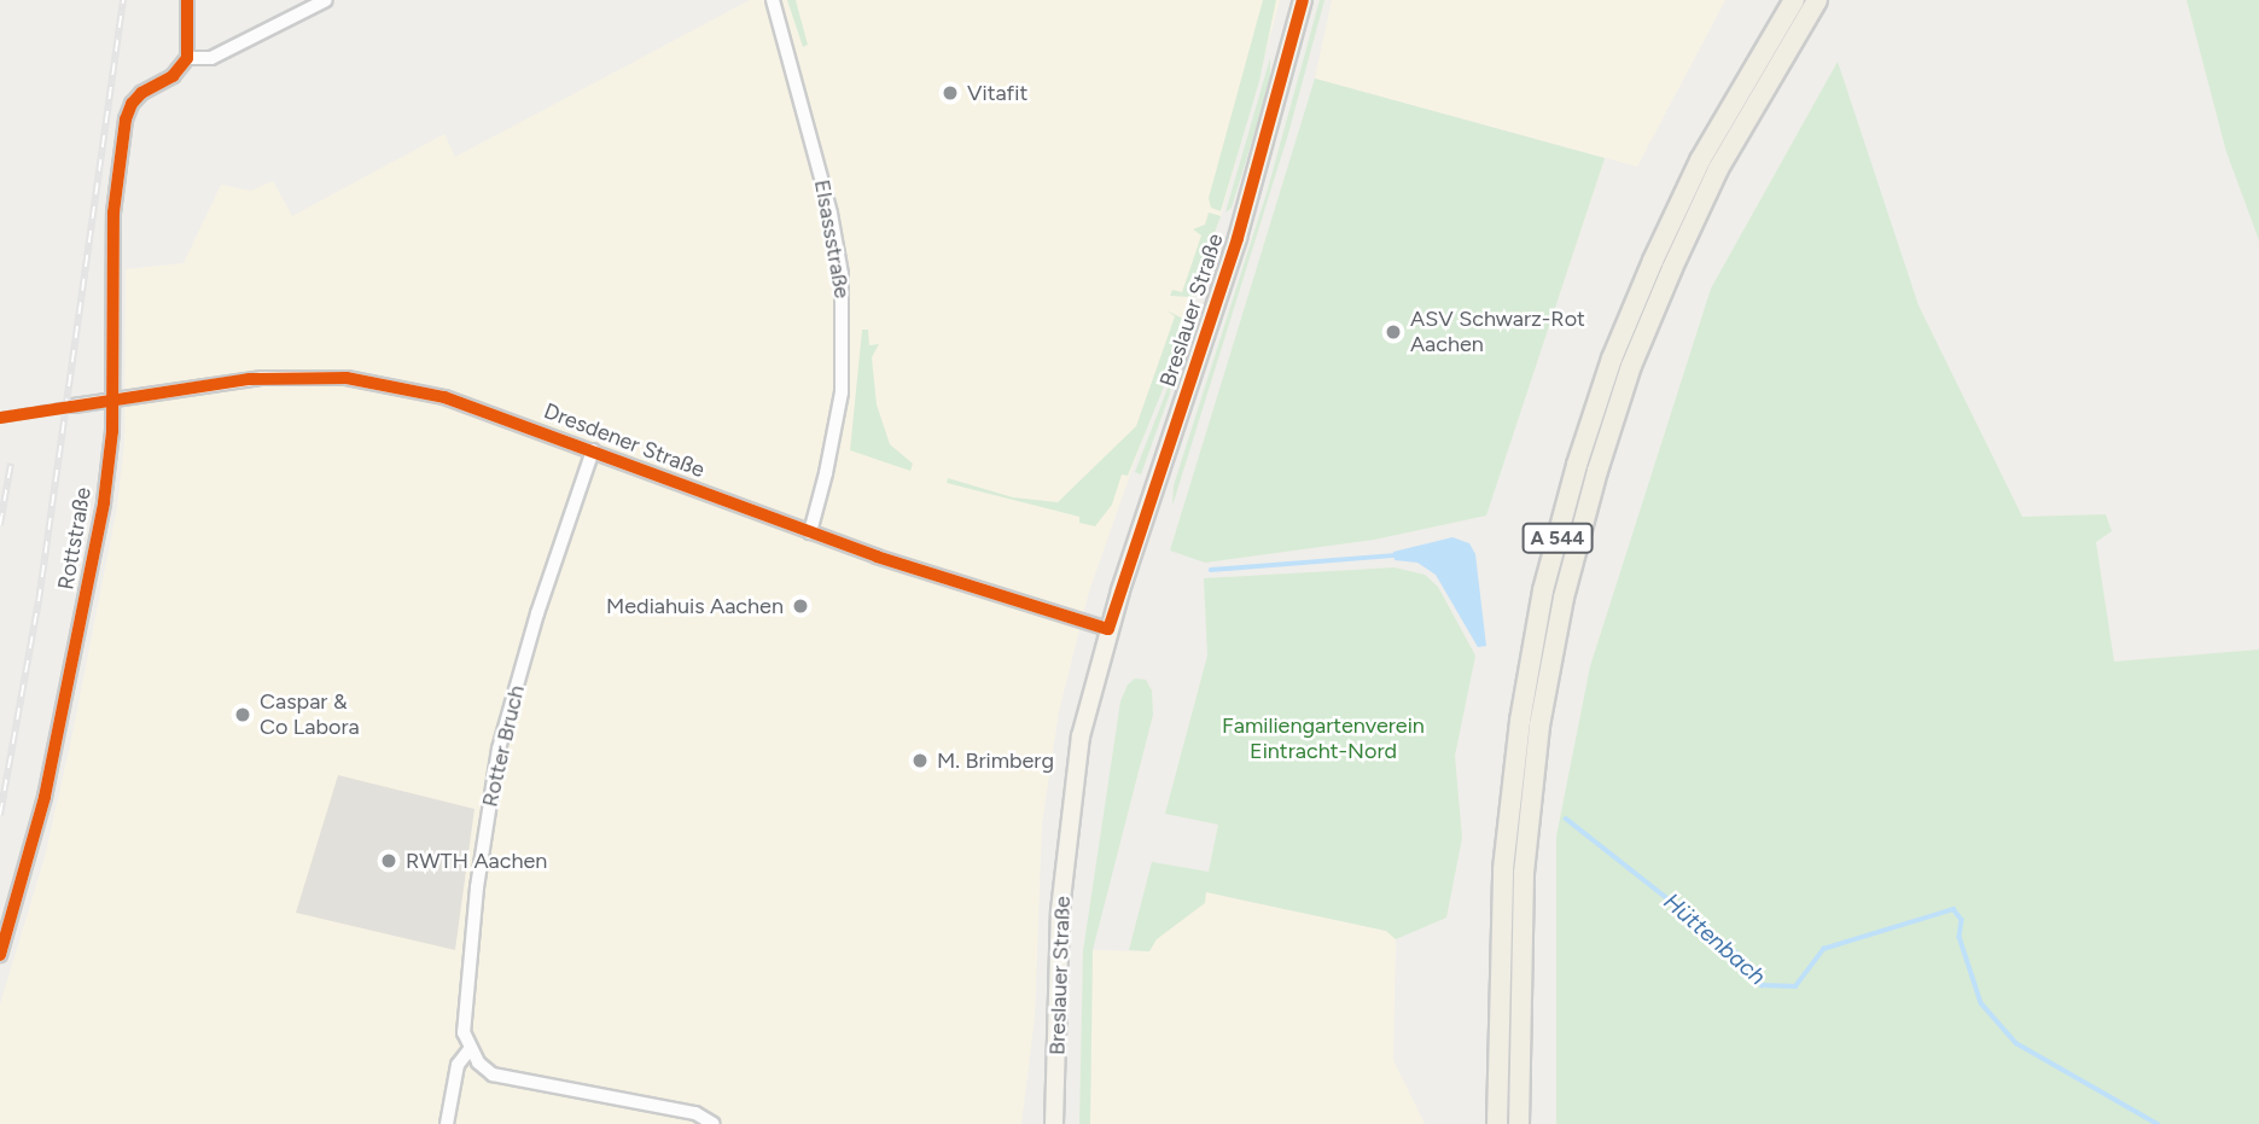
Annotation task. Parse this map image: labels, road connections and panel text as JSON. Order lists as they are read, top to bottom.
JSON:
{
  "streets": {
    "highway": ["A 544"],
    "main road": ["Breslauer Straße"],
    "street": [
      "Elsassstraße",
      "Dresdener Straße",
      "Rottstraße",
      "Rotter Bruch"
    ]
  },
  "crossings": [
    ["Elsassstraße", "Dresdener Straße"],
    ["Breslauer Straße", "Dresdener Straße"],
    ["Dresdener Straße", "Rottstraße"],
    ["Dresdener Straße", "Rotter Bruch"]
  ],
  "water": ["Hüttenbach"],
  "parks": ["Familiengartenverein Eintracht-Nord"],
  "places": [
    "Vitafit",
    "ASV Schwarz-Rot Aachen",
    "Mediahuis Aachen",
    "Caspar & Co Labora",
    "M. Brimberg",
    "RWTH Aachen"
  ]
}
